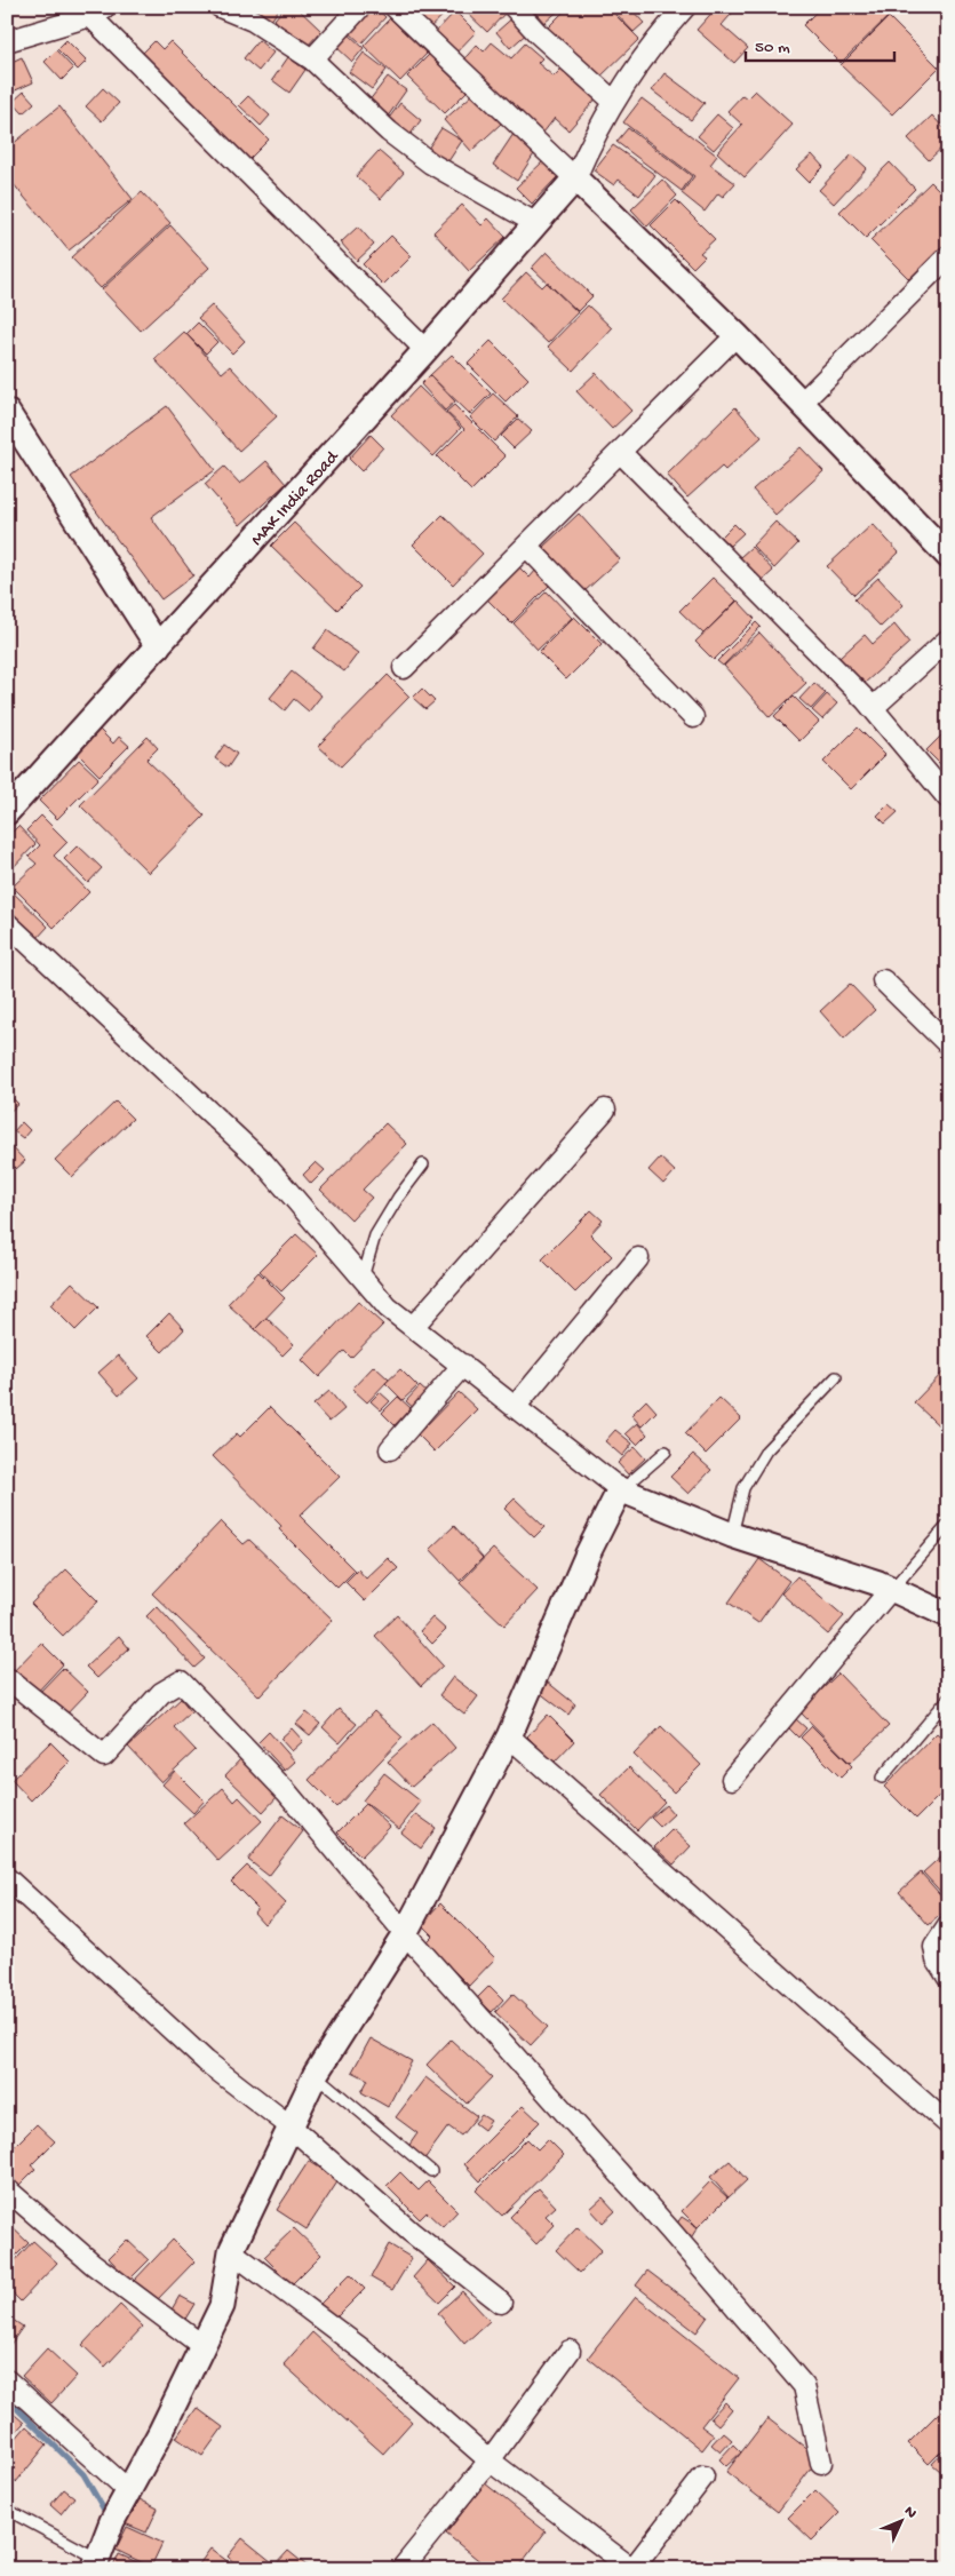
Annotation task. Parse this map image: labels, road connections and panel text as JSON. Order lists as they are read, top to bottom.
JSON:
{
  "streets": {
    "street": ["MAK India Road"]
  },
  "scale_bar": "50 m",
  "north": "top right"
}
